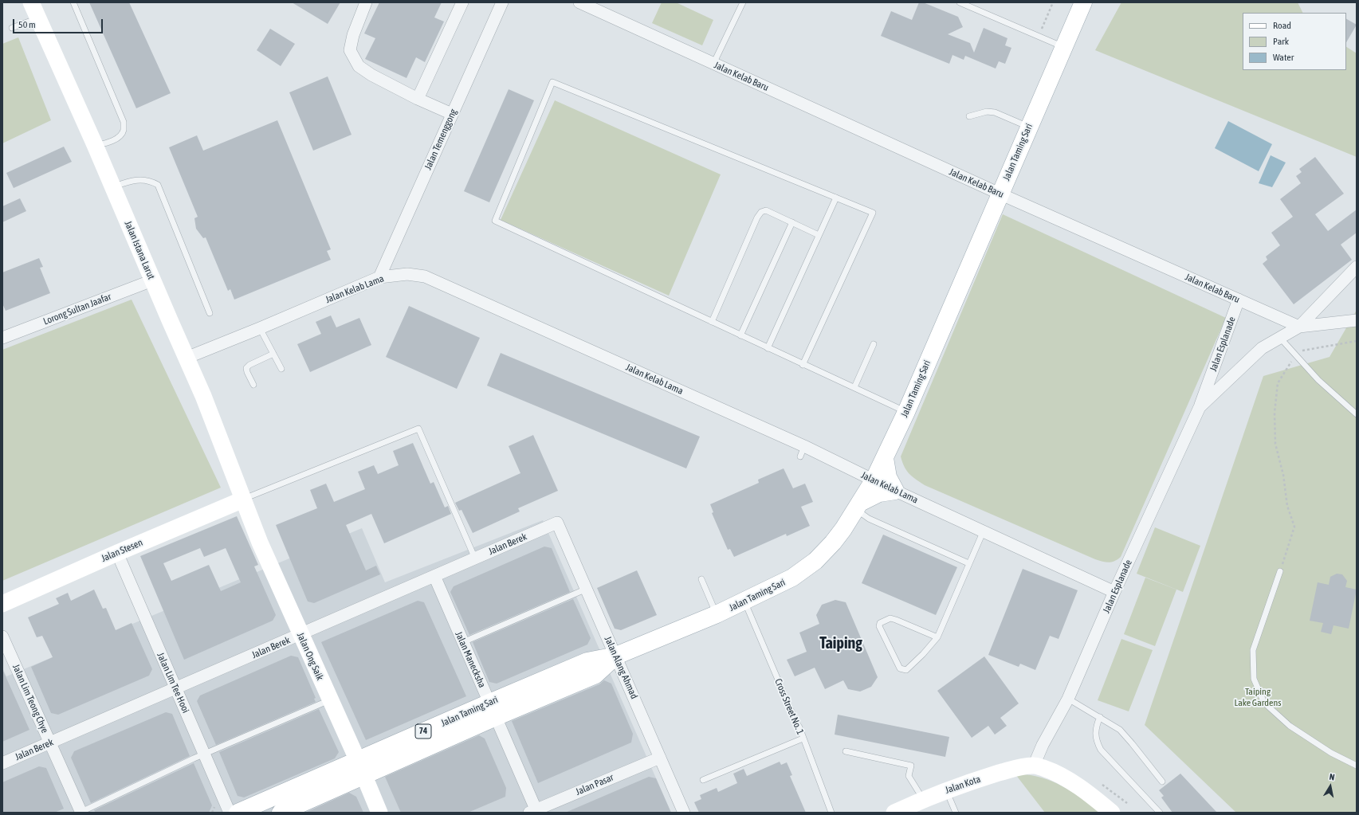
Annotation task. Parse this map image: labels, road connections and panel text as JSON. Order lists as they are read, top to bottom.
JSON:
{
  "streets": {
    "main road": [
      "Jalan Taming Sari",
      "Jalan Istana Larut",
      "Jalan Stesen",
      "Jalan Ong Saik",
      "74",
      "Jalan Kota"
    ],
    "street": [
      "Jalan Kelab Baru",
      "Jalan Temenggong",
      "Jalan Kelab Lama",
      "Lorong Sultan Jaafar",
      "Jalan Esplanade",
      "Jalan Berek",
      "Jalan Manecksha",
      "Jalan Alang Ahmad",
      "Jalan Lim Tee Hooi",
      "Jalan Lim Teong Chye",
      "Jalan Pasar"
    ],
    "lane": ["Cross Street No. 1"]
  },
  "crossings": [
    ["Jalan Kelab Baru", "Jalan Taming Sari"],
    ["Jalan Kelab Baru", "Jalan Esplanade"],
    ["Jalan Temenggong", "Jalan Kelab Lama"],
    ["Jalan Taming Sari", "Jalan Kelab Lama"],
    ["Jalan Taming Sari", "Jalan Ong Saik"],
    ["Jalan Taming Sari", "Jalan Manecksha"],
    ["Jalan Taming Sari", "Jalan Alang Ahmad"],
    ["Jalan Taming Sari", "Cross Street No. 1"],
    ["Jalan Istana Larut", "Jalan Kelab Lama"],
    ["Jalan Istana Larut", "Lorong Sultan Jaafar"],
    ["Jalan Istana Larut", "Jalan Stesen"],
    ["Jalan Istana Larut", "Jalan Ong Saik"],
    ["Jalan Kelab Lama", "Jalan Esplanade"],
    ["Jalan Esplanade", "Jalan Kota"],
    ["Jalan Berek", "Jalan Ong Saik"],
    ["Jalan Berek", "Jalan Manecksha"],
    ["Jalan Berek", "Jalan Alang Ahmad"],
    ["Jalan Berek", "Jalan Lim Tee Hooi"],
    ["Jalan Berek", "Jalan Lim Teong Chye"],
    ["Jalan Stesen", "Jalan Ong Saik"],
    ["Jalan Stesen", "Jalan Lim Tee Hooi"],
    ["Jalan Manecksha", "Jalan Pasar"],
    ["Jalan Alang Ahmad", "Jalan Pasar"]
  ],
  "districts": ["Taiping"],
  "parks": ["Taiping Lake Gardens"],
  "legend": ["Road", "Park", "Water"],
  "scale_bar": "50 m",
  "north": "top"
}
